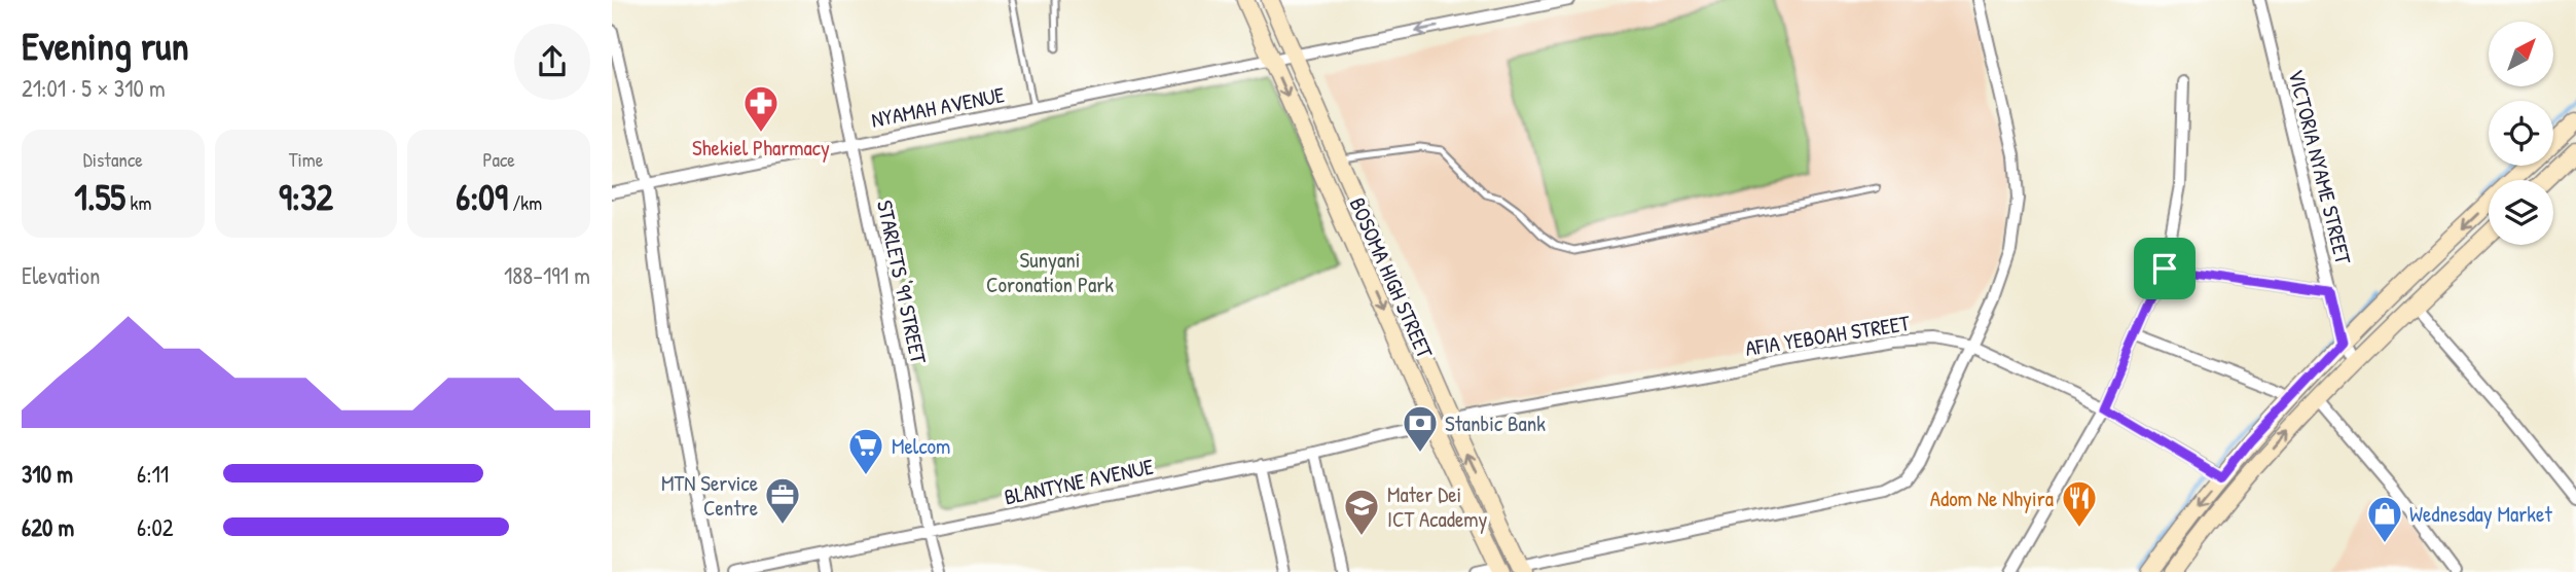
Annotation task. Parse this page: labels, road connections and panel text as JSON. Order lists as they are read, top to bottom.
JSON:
{
  "streets": {
    "street": [
      "NYAMAH AVENUE",
      "VICTORIA NYAME STREET",
      "BOSOMA HIGH STREET",
      "STARLETS '91 STREET",
      "AFIA YEBOAH STREET",
      "BLANTYNE AVENUE"
    ]
  },
  "crossings": [
    ["NYAMAH AVENUE", "BOSOMA HIGH STREET"],
    ["NYAMAH AVENUE", "STARLETS '91 STREET"],
    ["BOSOMA HIGH STREET", "AFIA YEBOAH STREET"],
    ["BOSOMA HIGH STREET", "BLANTYNE AVENUE"],
    ["STARLETS '91 STREET", "BLANTYNE AVENUE"],
    ["AFIA YEBOAH STREET", "BLANTYNE AVENUE"]
  ],
  "parks": ["Sunyani Coronation Park"],
  "places": {
    "pharmacy": ["Shekiel Pharmacy"],
    "bank": ["Stanbic Bank"],
    "supermarket": ["Melcom"],
    "office": ["MTN Service Centre"],
    "restaurant": ["Adom Ne Nhyira"],
    "school or university": ["Mater Dei ICT Academy"],
    "shop": ["Wednesday Market"]
  },
  "north": "top right",
  "page": {
    "heading": ["Evening run", "21:01 · 5 × 310 m"],
    "stats": [
      ["Distance", "1.55 km"],
      ["Time", "9:32"],
      ["Pace", "6:09 /km"]
    ],
    "chart": ["Elevation", "188–191 m"],
    "list": [
      {
        "name": "310 m",
        "note": "6:11"
      },
      {
        "name": "620 m",
        "note": "6:02"
      }
    ]
  }
}
